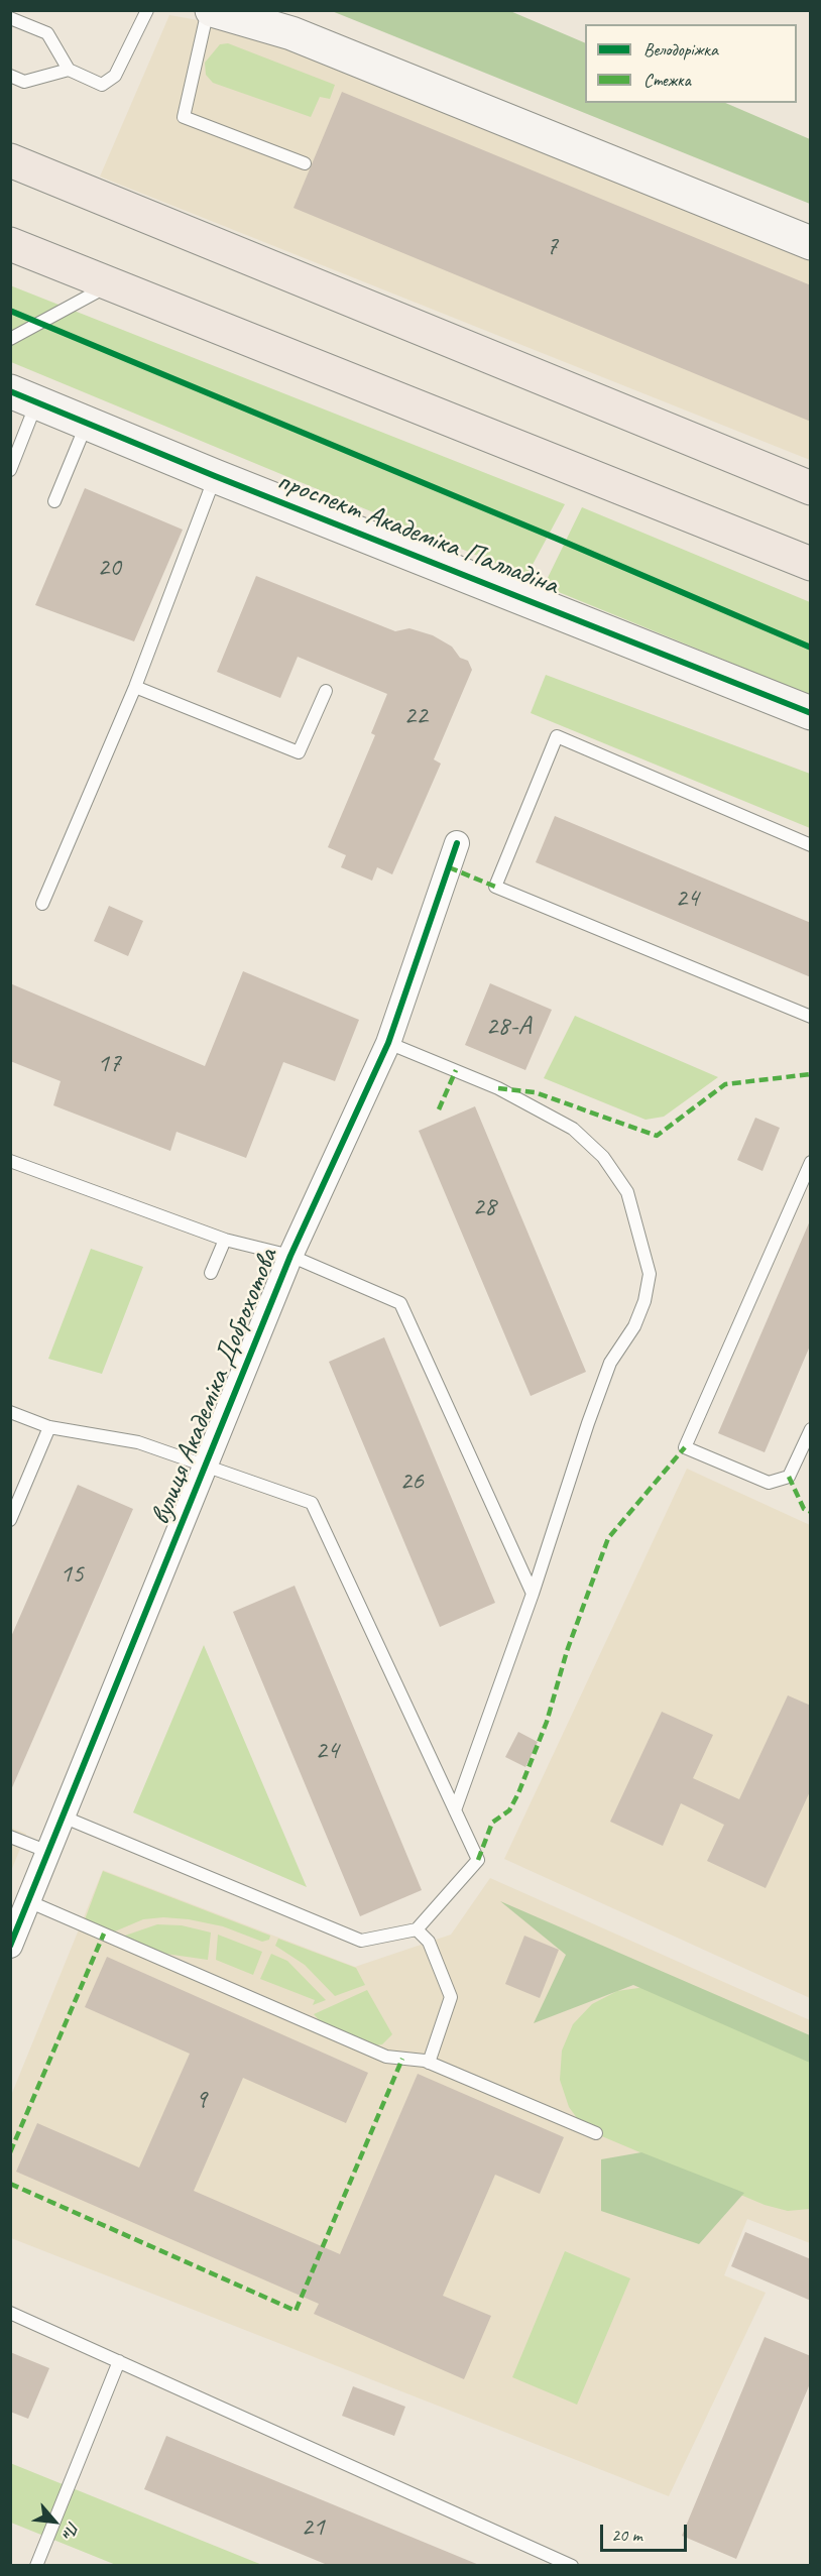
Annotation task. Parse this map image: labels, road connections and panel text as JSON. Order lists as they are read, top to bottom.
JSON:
{
  "streets": {
    "street": ["проспект Академіка Палладіна", "вулиця Академіка Доброхотова"]
  },
  "house_numbers": [
    "7",
    "20",
    "22",
    "24",
    "28-А",
    "17",
    "28",
    "26",
    "15",
    "24",
    "9",
    "21"
  ],
  "legend": ["Велодоріжка", "Стежка"],
  "scale_bar": "20 m",
  "north": "bottom right"
}
